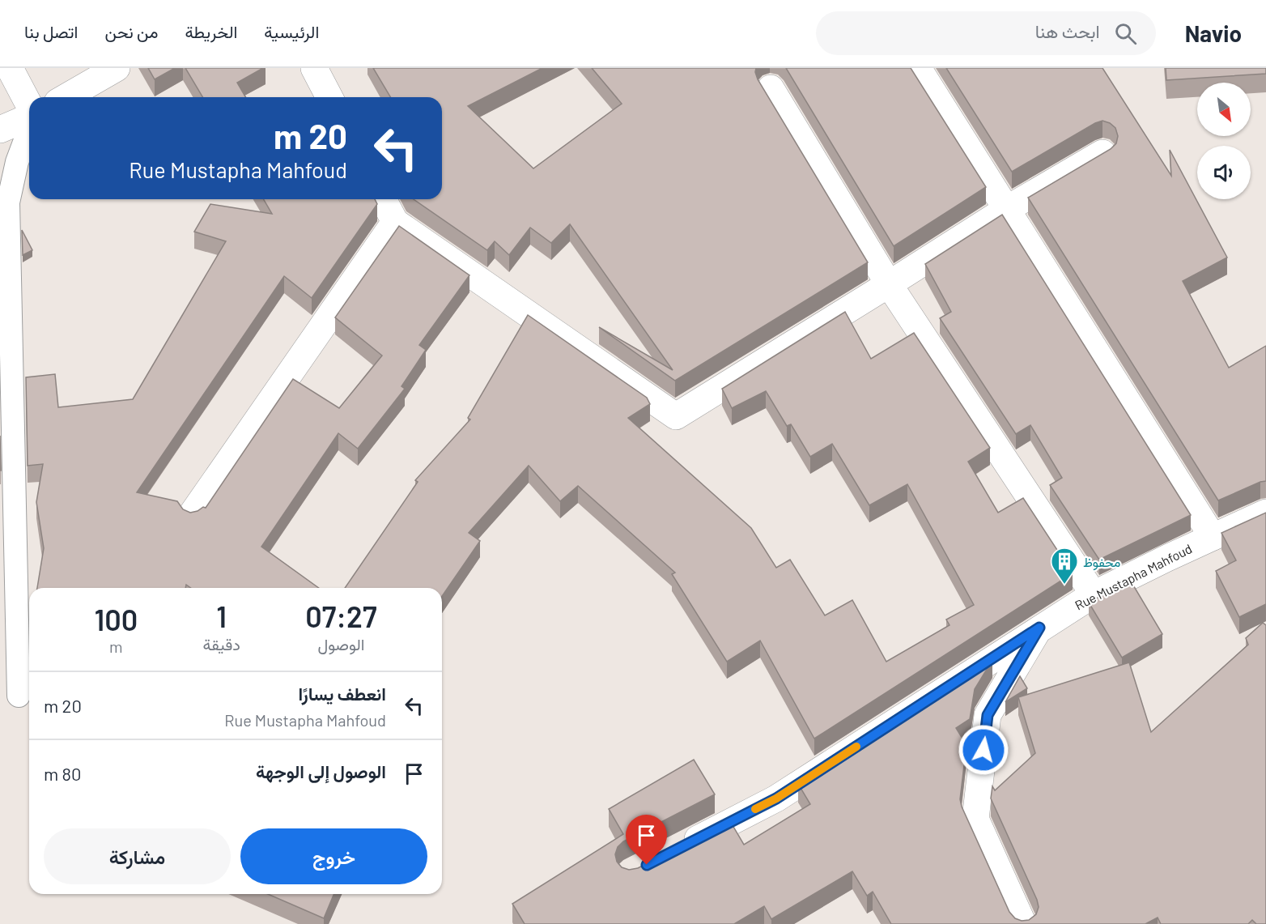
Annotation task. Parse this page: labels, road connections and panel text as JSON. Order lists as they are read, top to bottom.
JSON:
{
  "streets": {
    "street": ["Rue Mustapha Mahfoud"]
  },
  "places": {
    "building": ["محفوظ"]
  },
  "north": "bottom right",
  "page": {
    "header": "Navio",
    "search": "ابحث هنا",
    "nav": [
      "الرئيسية",
      "الخريطة",
      "من نحن",
      "اتصل بنا"
    ],
    "turn": ["20 m", "Rue Mustapha Mahfoud"],
    "eta": [
      "07:27",
      "الوصول",
      "1",
      "دقيقة",
      "100",
      "m"
    ],
    "list": [
      {
        "name": "انعطف يسارًا",
        "note": "Rue Mustapha Mahfoud",
        "value": "20 m"
      },
      {
        "name": "الوصول إلى الوجهة",
        "value": "80 m"
      }
    ],
    "buttons": ["خروج", "مشاركة"]
  }
}
